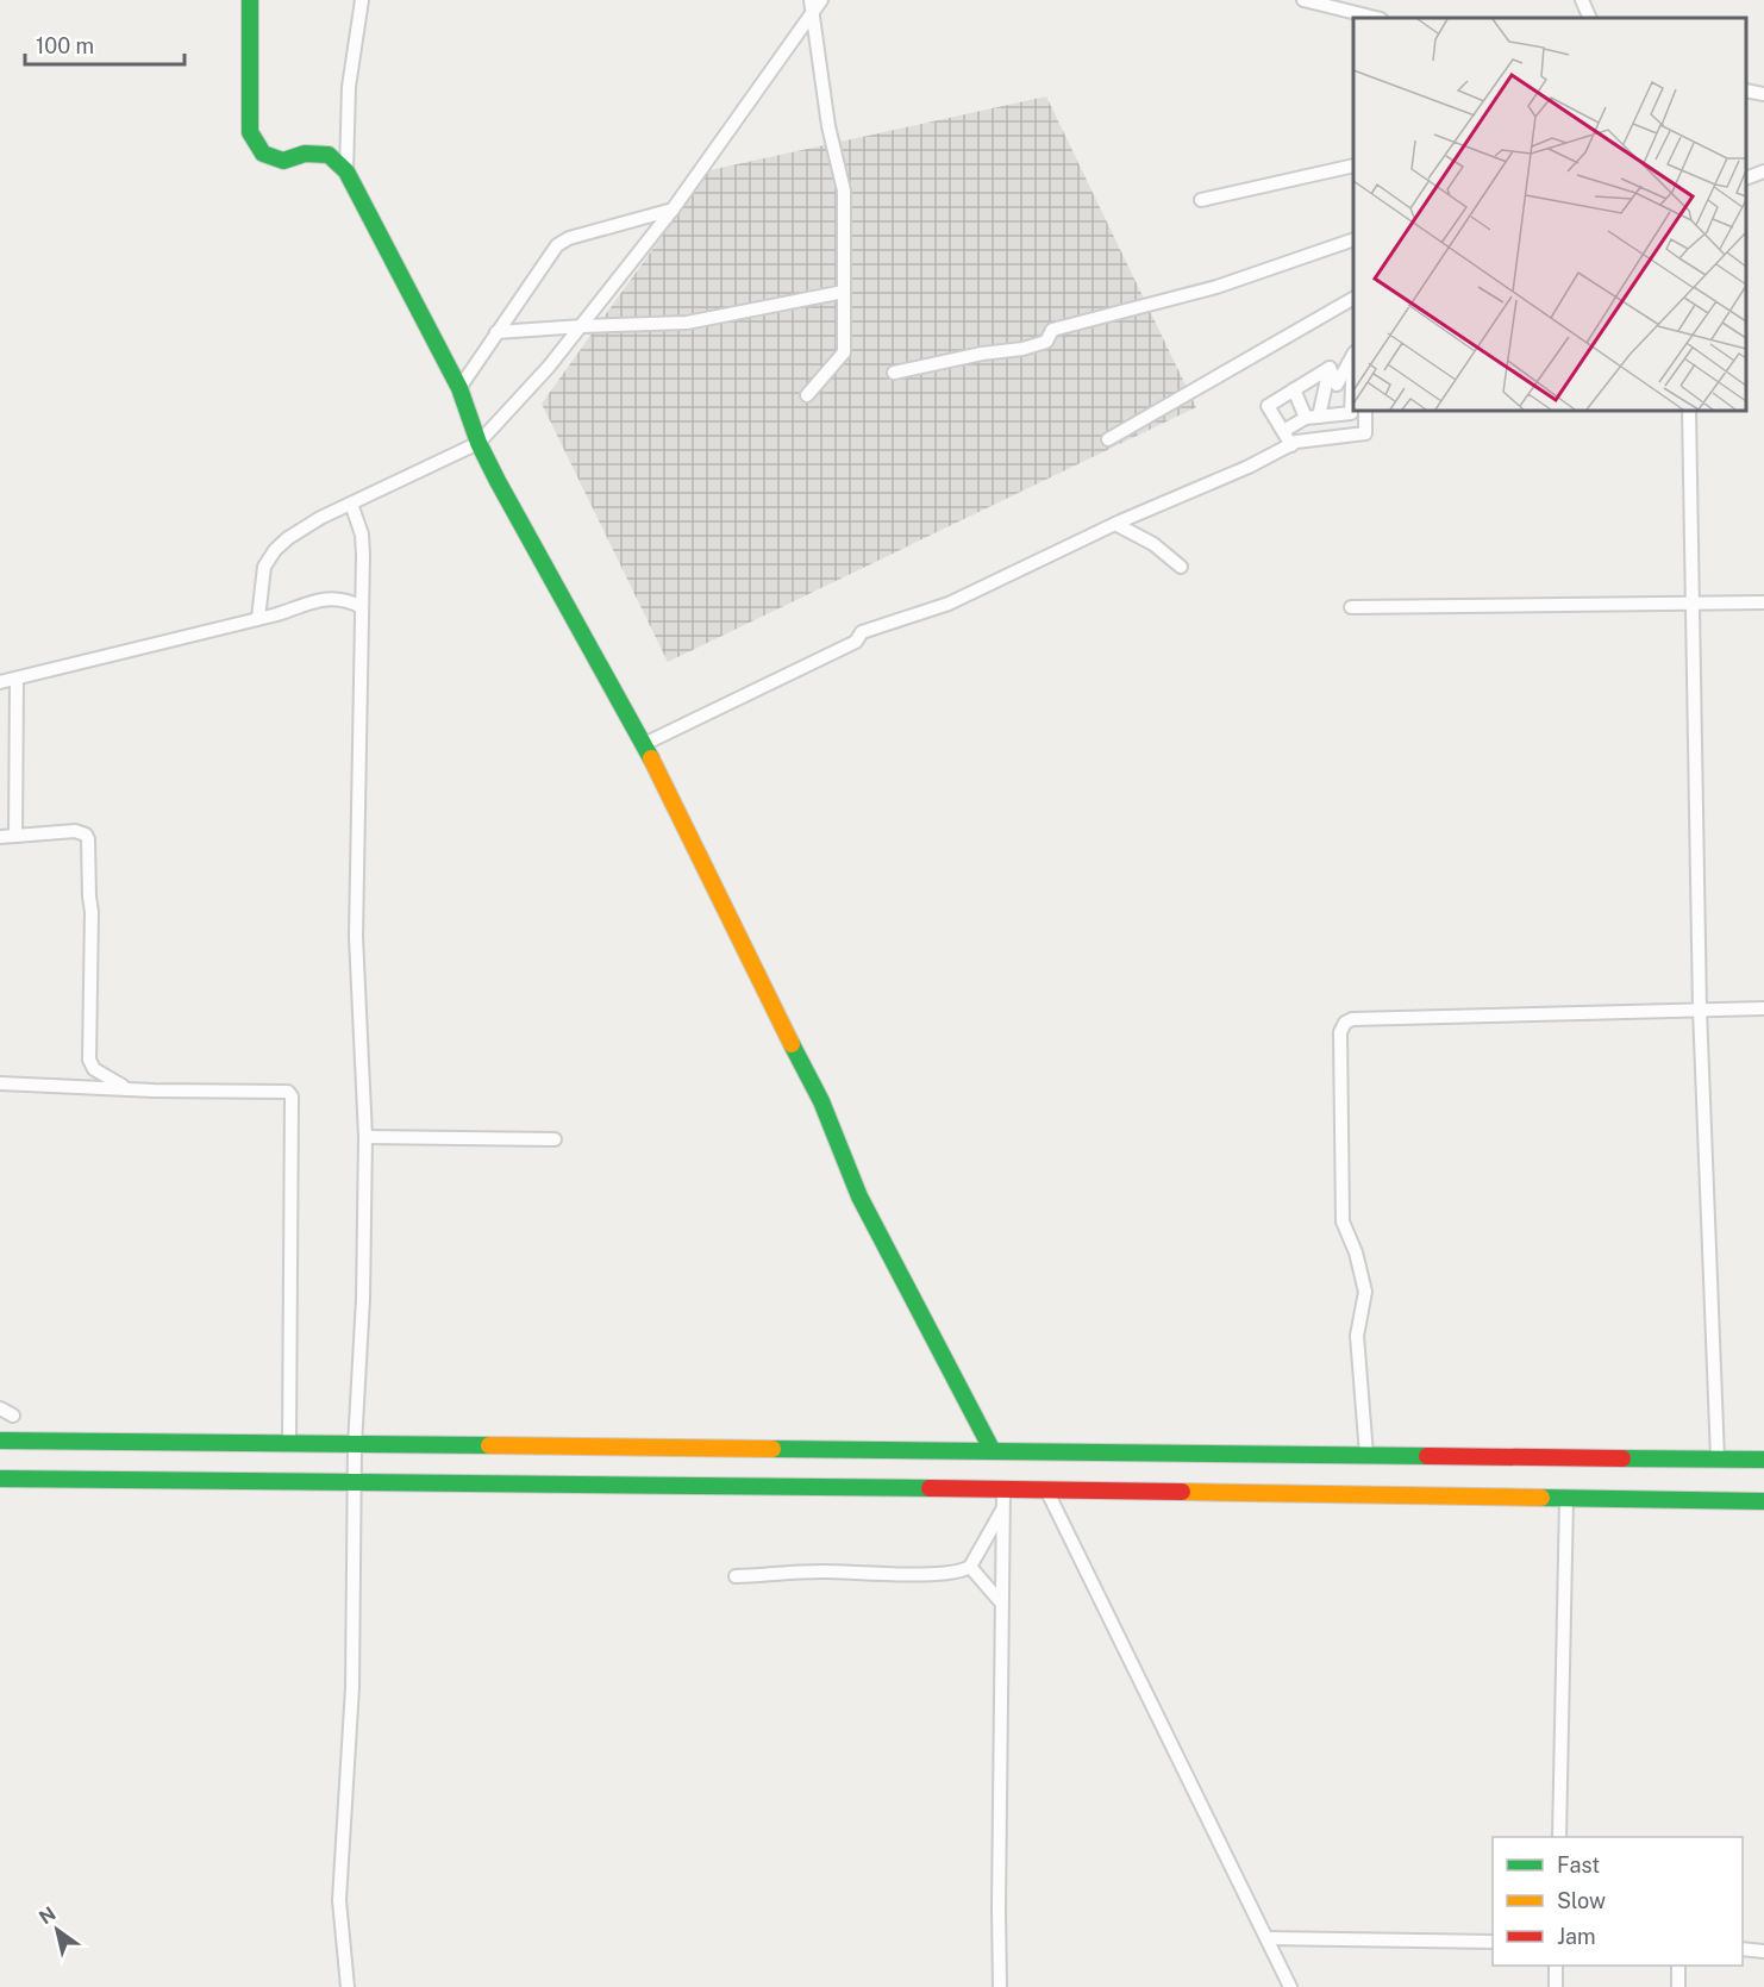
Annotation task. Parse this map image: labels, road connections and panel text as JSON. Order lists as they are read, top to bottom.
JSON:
{
  "legend": ["Fast", "Slow", "Jam"],
  "scale_bar": "100 m",
  "north": "top left"
}
